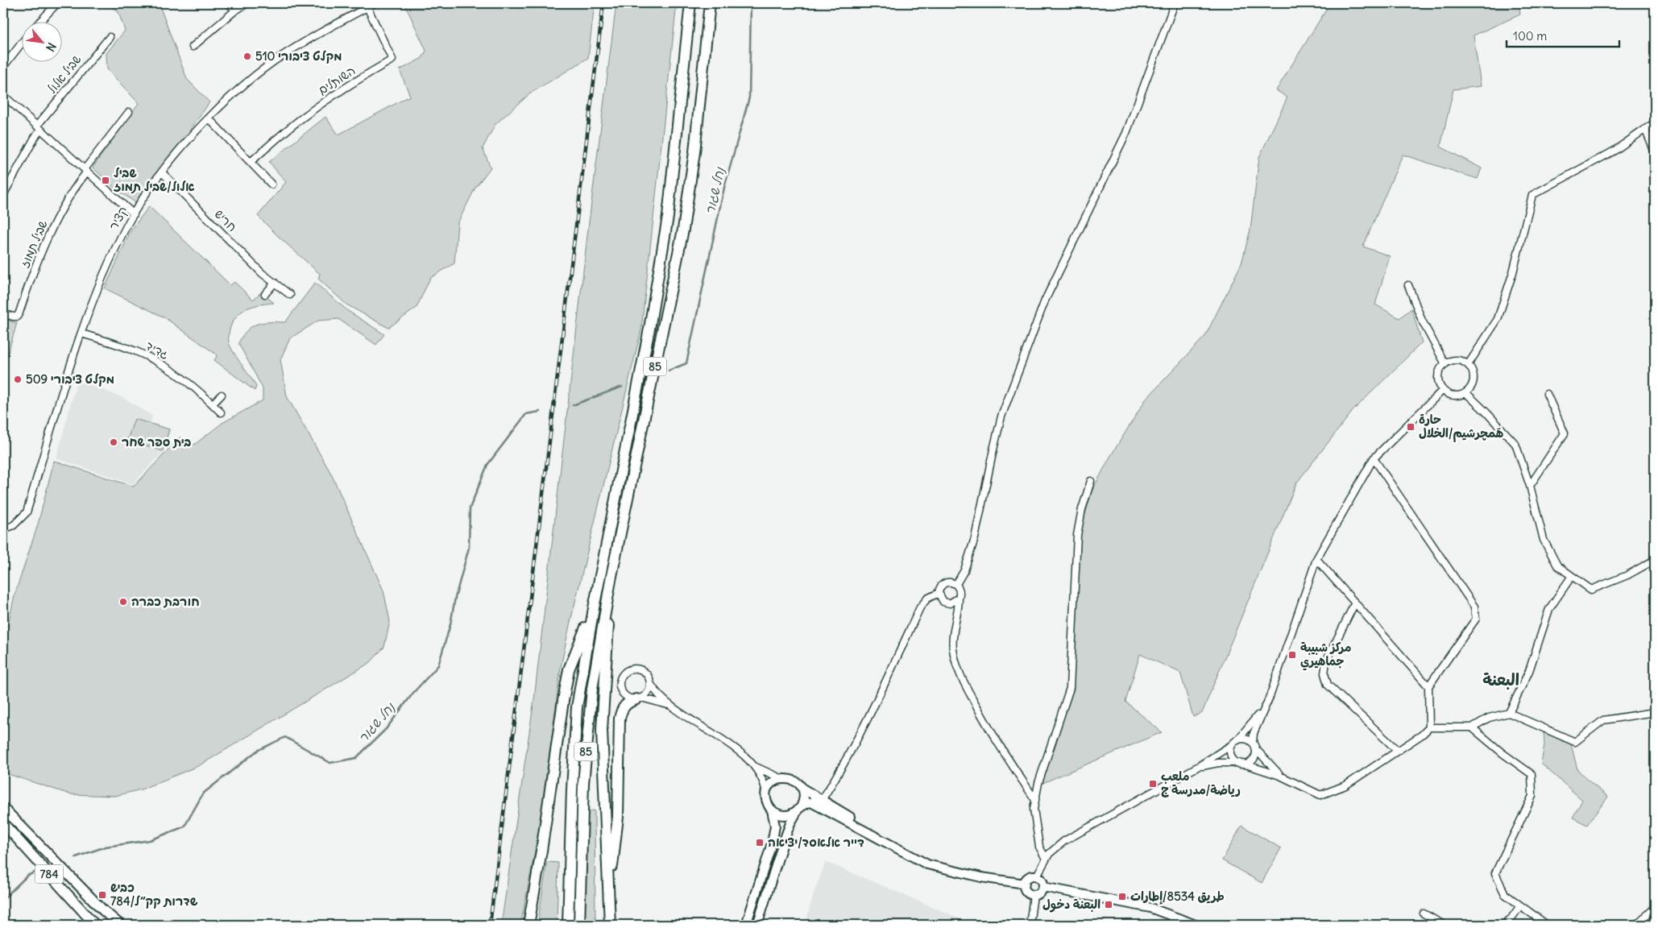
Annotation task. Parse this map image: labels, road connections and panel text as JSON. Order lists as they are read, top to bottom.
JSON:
{
  "streets": {
    "highway": ["85"],
    "main road": ["784"],
    "street": [
      "שביל אלול",
      "השותלים",
      "קציר",
      "חריש",
      "שביל תמוז",
      "גדיד"
    ]
  },
  "crossings": [
    ["השותלים", "קציר"],
    ["קציר", "חריש"],
    ["קציר", "גדיד"]
  ],
  "districts": ["البعنة"],
  "water": ["נחל שגור"],
  "places": {
    "other": [
      "מקלט ציבורי 510",
      "מקלט ציבורי 509",
      "בית ספר שחר",
      "חורבת כברה"
    ],
    "transit": [
      "שביל אלול/שביל תמוז",
      "حارة هَمچرشيم/الخلال",
      "مركز شبيبة جماهيري",
      "ملعب رياضة/مدرسة ج",
      "דייר אלאסד/יציאה",
      "כביש 784/שדרות קק״ל",
      "طريق 8534/إطارات",
      "البعنة دخول"
    ]
  },
  "scale_bar": "100 m",
  "north": "bottom right"
}
